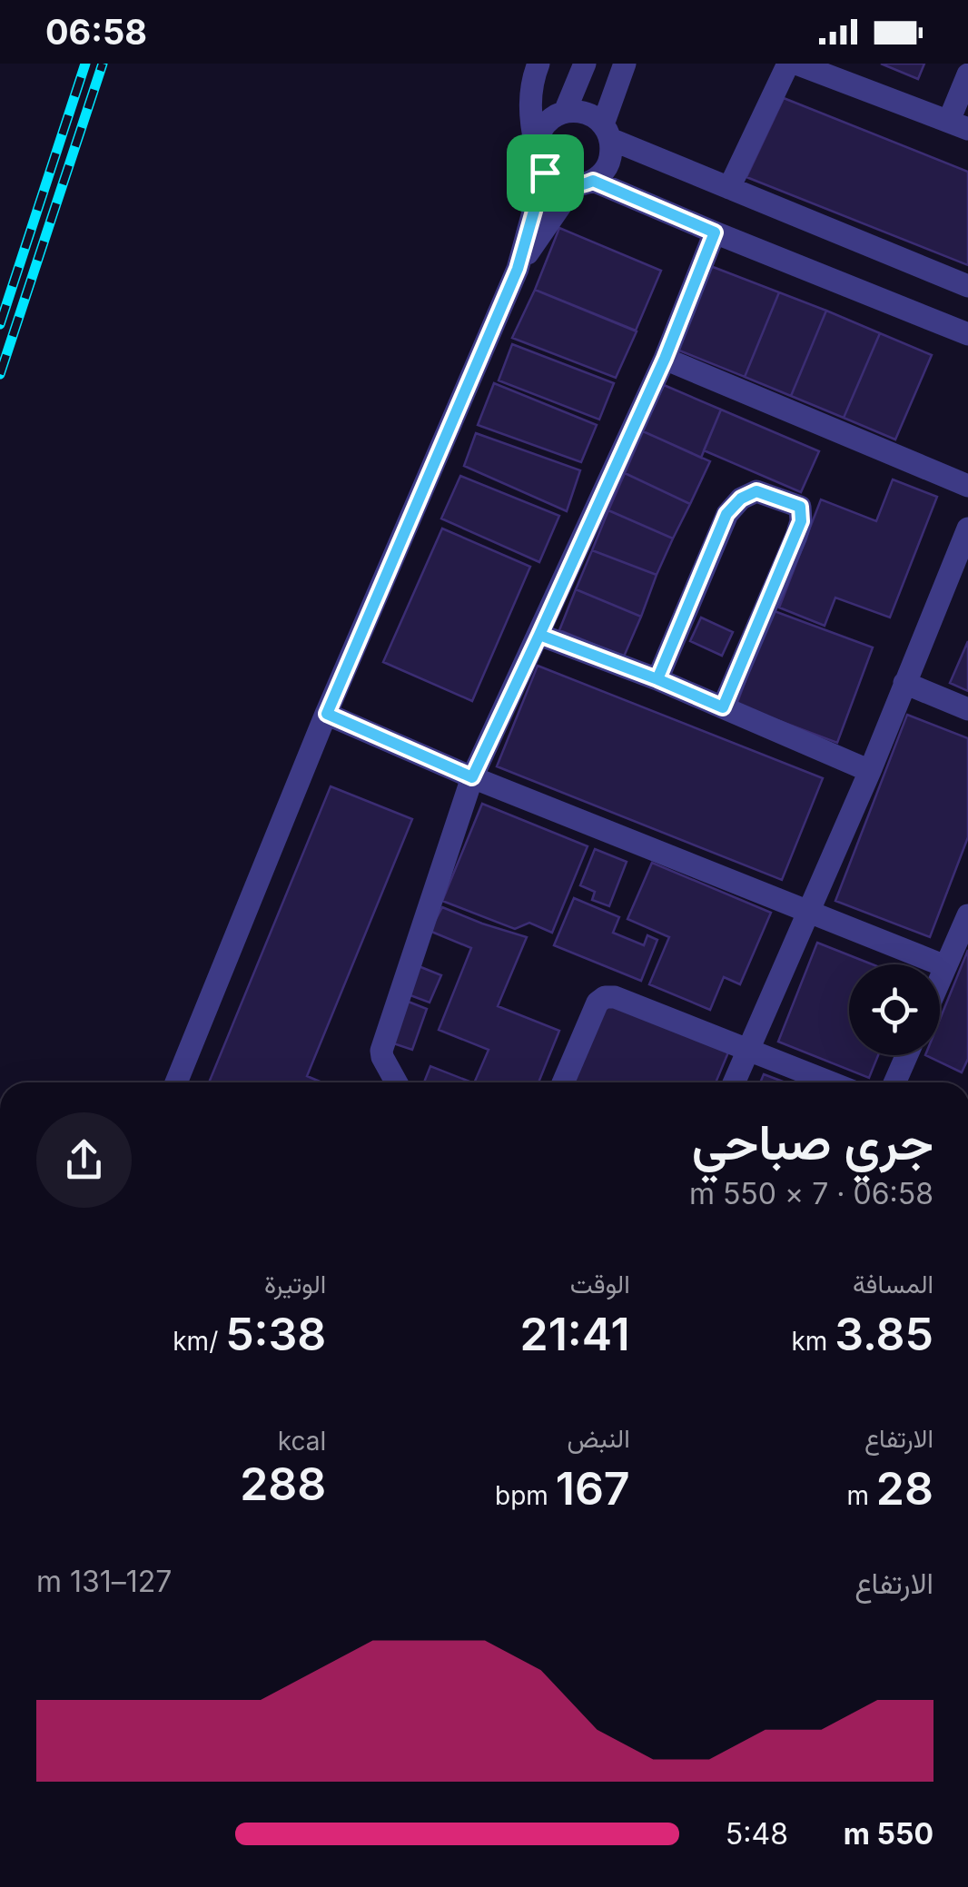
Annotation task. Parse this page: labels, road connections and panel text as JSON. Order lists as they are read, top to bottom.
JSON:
{
  "page": {
    "status": "06:58",
    "heading": ["جري صباحي", "06:58 · 7 × 550 m"],
    "stats": [
      ["المسافة", "3.85 km"],
      ["الوقت", "21:41"],
      ["الوتيرة", "5:38 /km"],
      ["الارتفاع", "28 m"],
      ["النبض", "167 bpm"],
      ["kcal", "288"]
    ],
    "chart": ["الارتفاع", "127–131 m"],
    "list": [
      {
        "name": "550 m",
        "note": "5:48"
      }
    ]
  }
}
